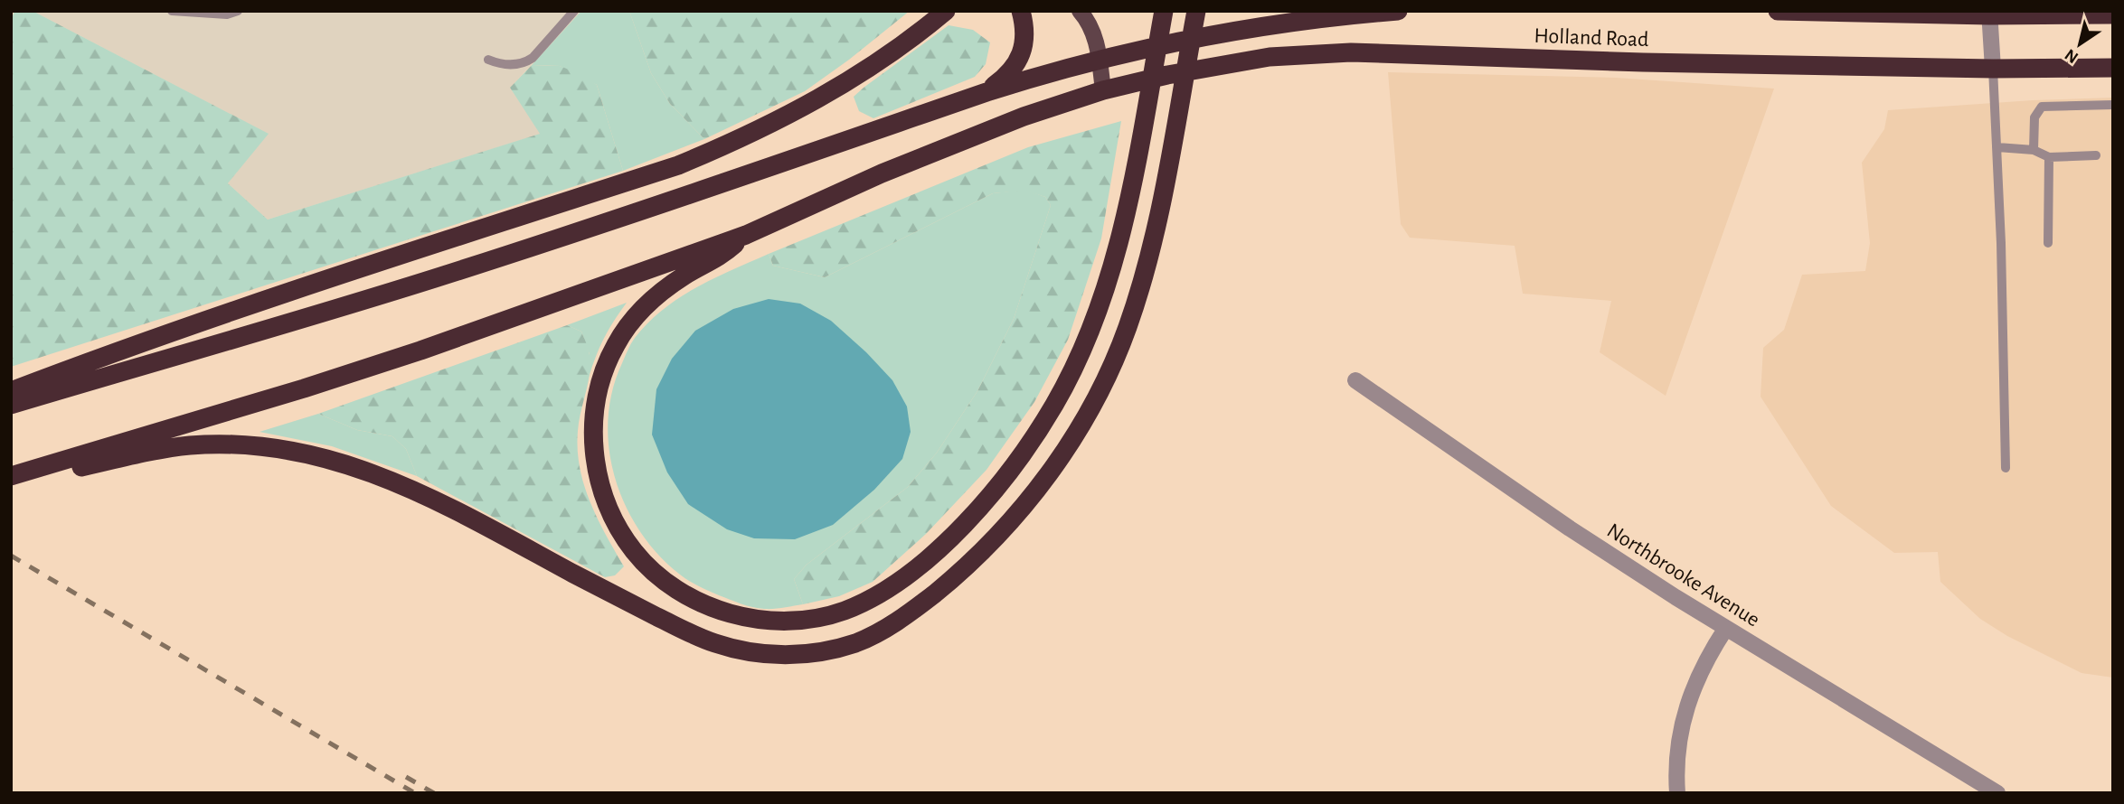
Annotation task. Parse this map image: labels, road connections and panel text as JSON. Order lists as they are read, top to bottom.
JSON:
{
  "streets": {
    "highway": ["Holland Road"],
    "street": ["Northbrooke Avenue"]
  },
  "north": "bottom left"
}
